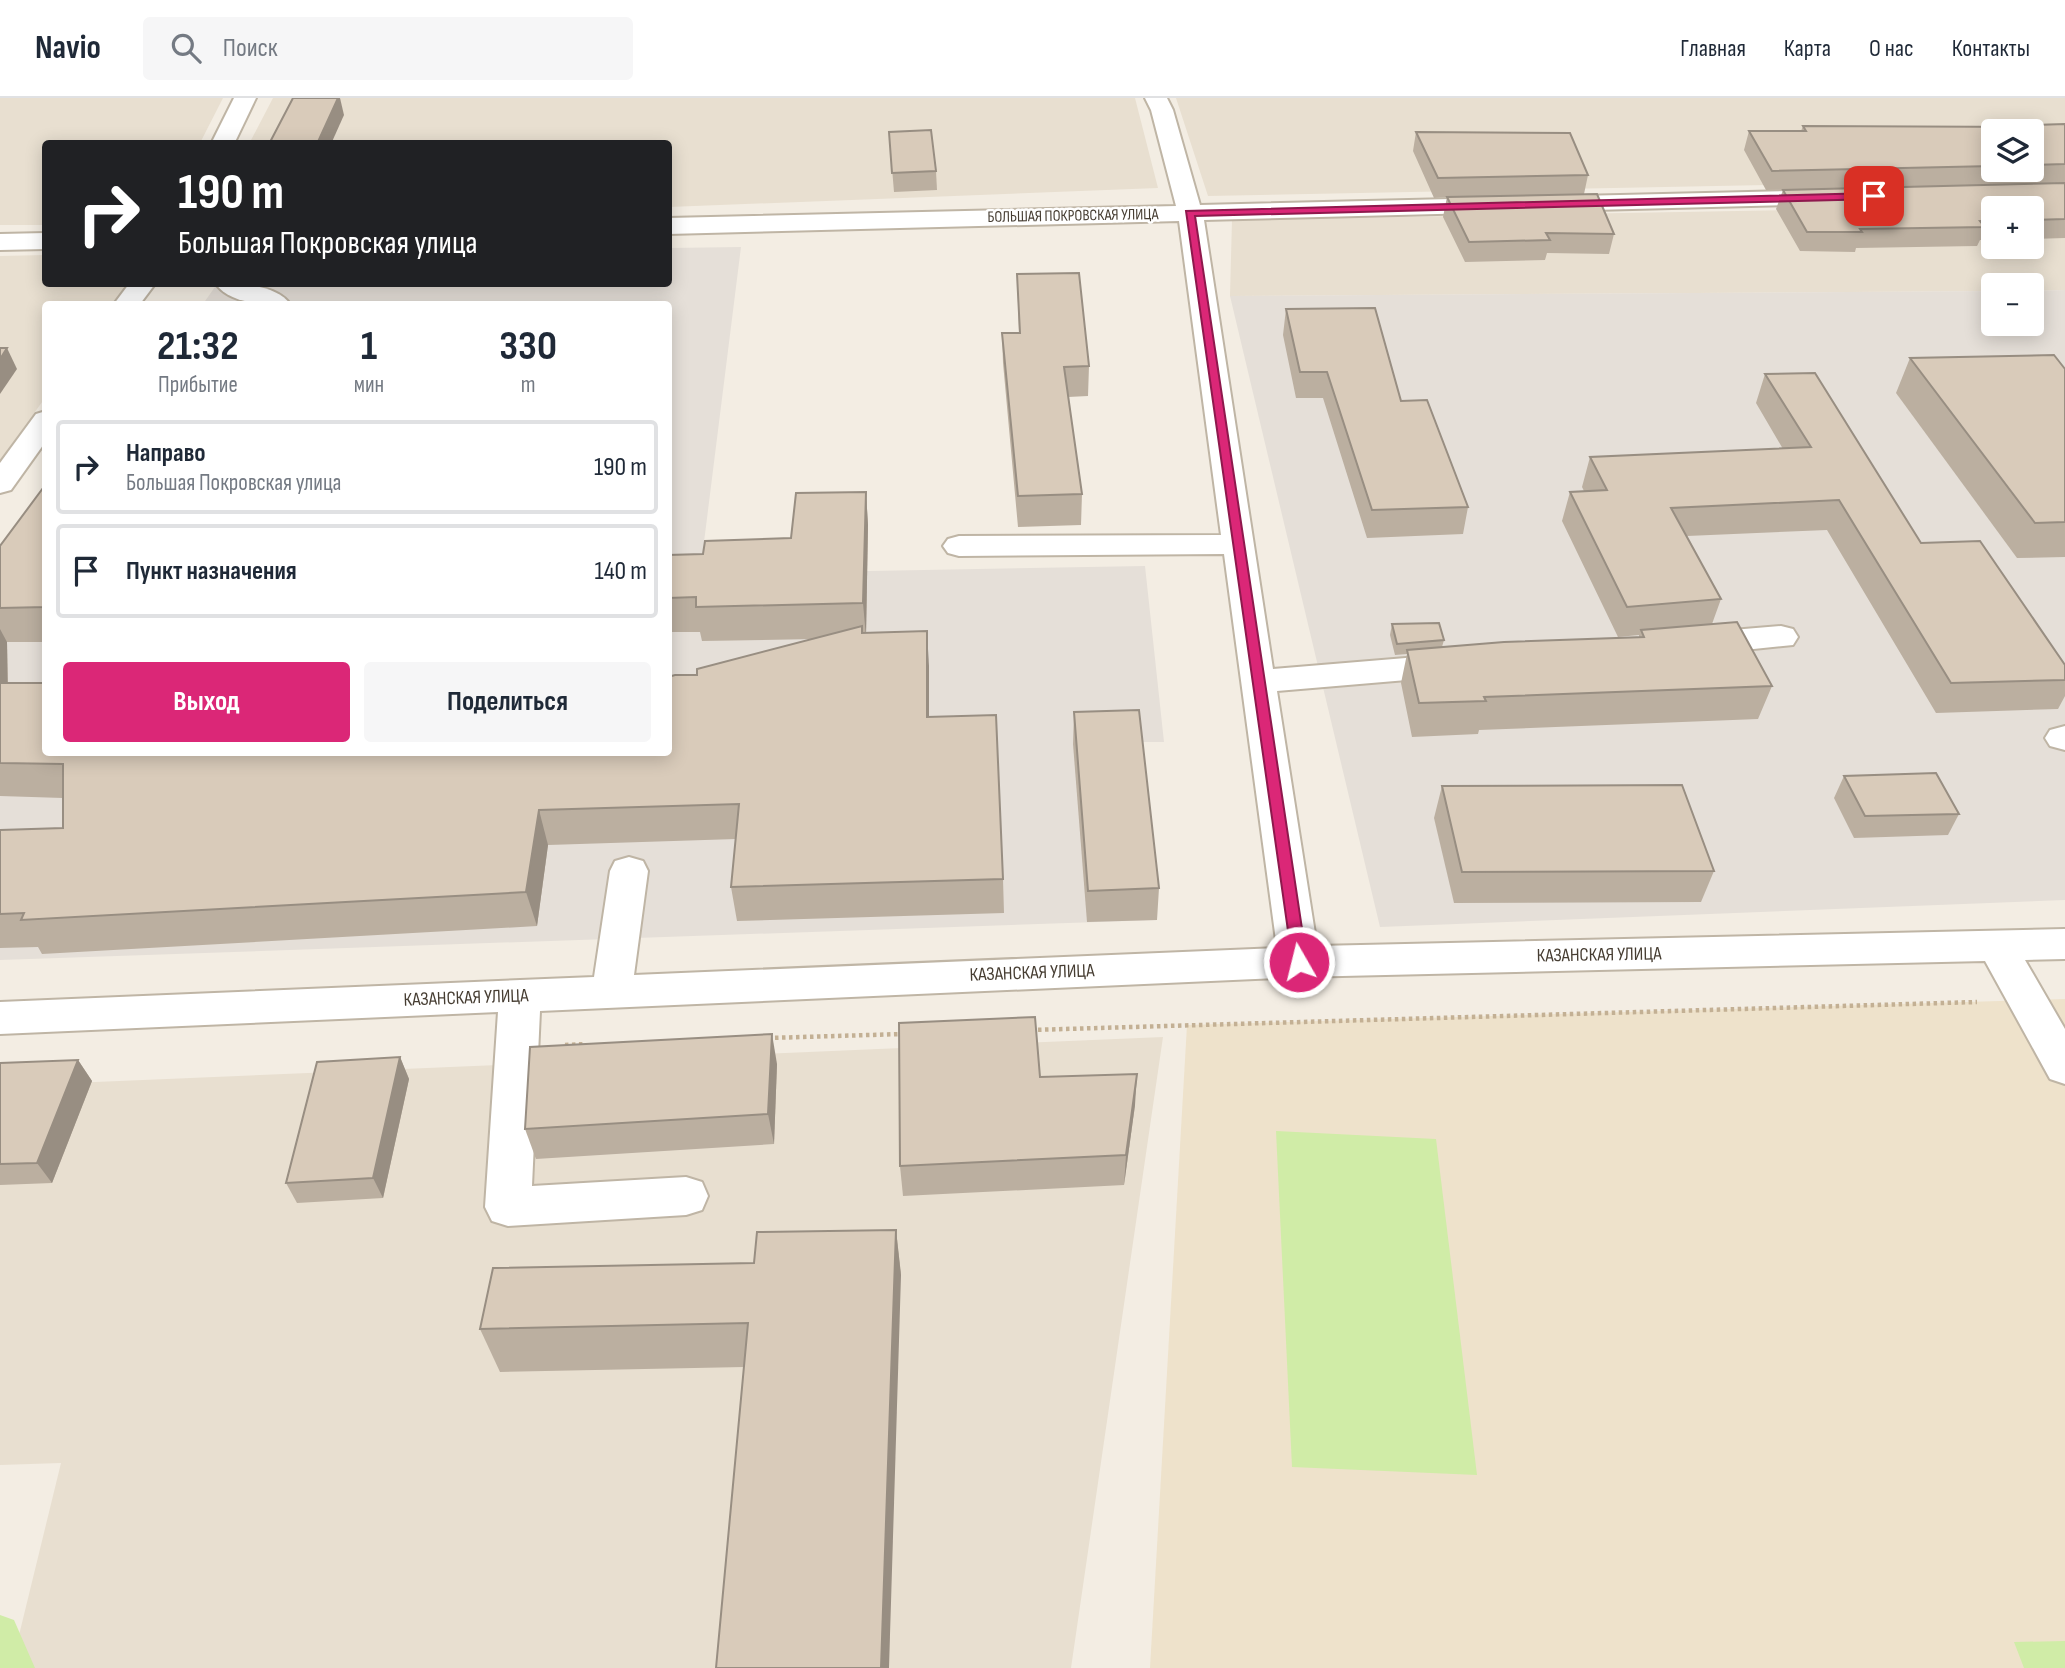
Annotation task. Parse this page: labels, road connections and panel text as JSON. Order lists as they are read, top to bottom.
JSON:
{
  "streets": {
    "street": ["БОЛЬШАЯ ПОКРОВСКАЯ УЛИЦА", "КАЗАНСКАЯ УЛИЦА"]
  },
  "page": {
    "header": "Navio",
    "search": "Поиск",
    "nav": [
      "Главная",
      "Карта",
      "О нас",
      "Контакты"
    ],
    "map_buttons": ["+", "−"],
    "turn": ["190 m", "Большая Покровская улица"],
    "eta": [
      "21:32",
      "Прибытие",
      "1",
      "мин",
      "330",
      "m"
    ],
    "list": [
      {
        "name": "Направо",
        "note": "Большая Покровская улица",
        "value": "190 m"
      },
      {
        "name": "Пункт назначения",
        "value": "140 m"
      }
    ],
    "buttons": ["Выход", "Поделиться"]
  }
}
